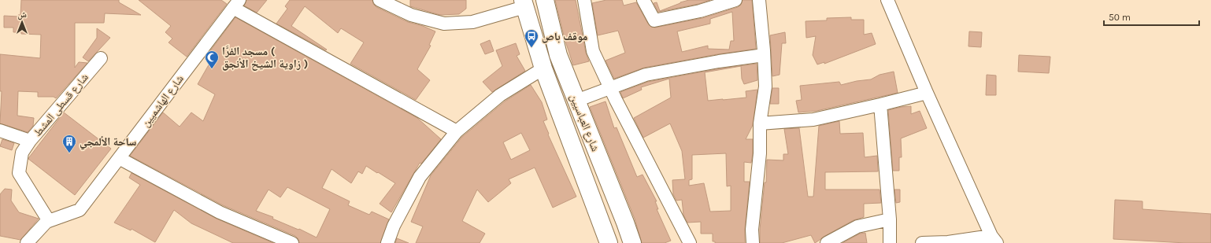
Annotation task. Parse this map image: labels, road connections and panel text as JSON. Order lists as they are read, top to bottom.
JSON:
{
  "streets": {
    "main road": ["شارع العباسيين"],
    "street": ["شارع الهاشميين", "شارع قسطى المشط"]
  },
  "places": {
    "bus stop": ["موقف باص"],
    "mosque": ["مسجد الفرَّا ( زاوية الشيخ الأنجق )"],
    "building": ["ساحة الألمجي"]
  },
  "scale_bar": "50 m",
  "north": "top"
}
